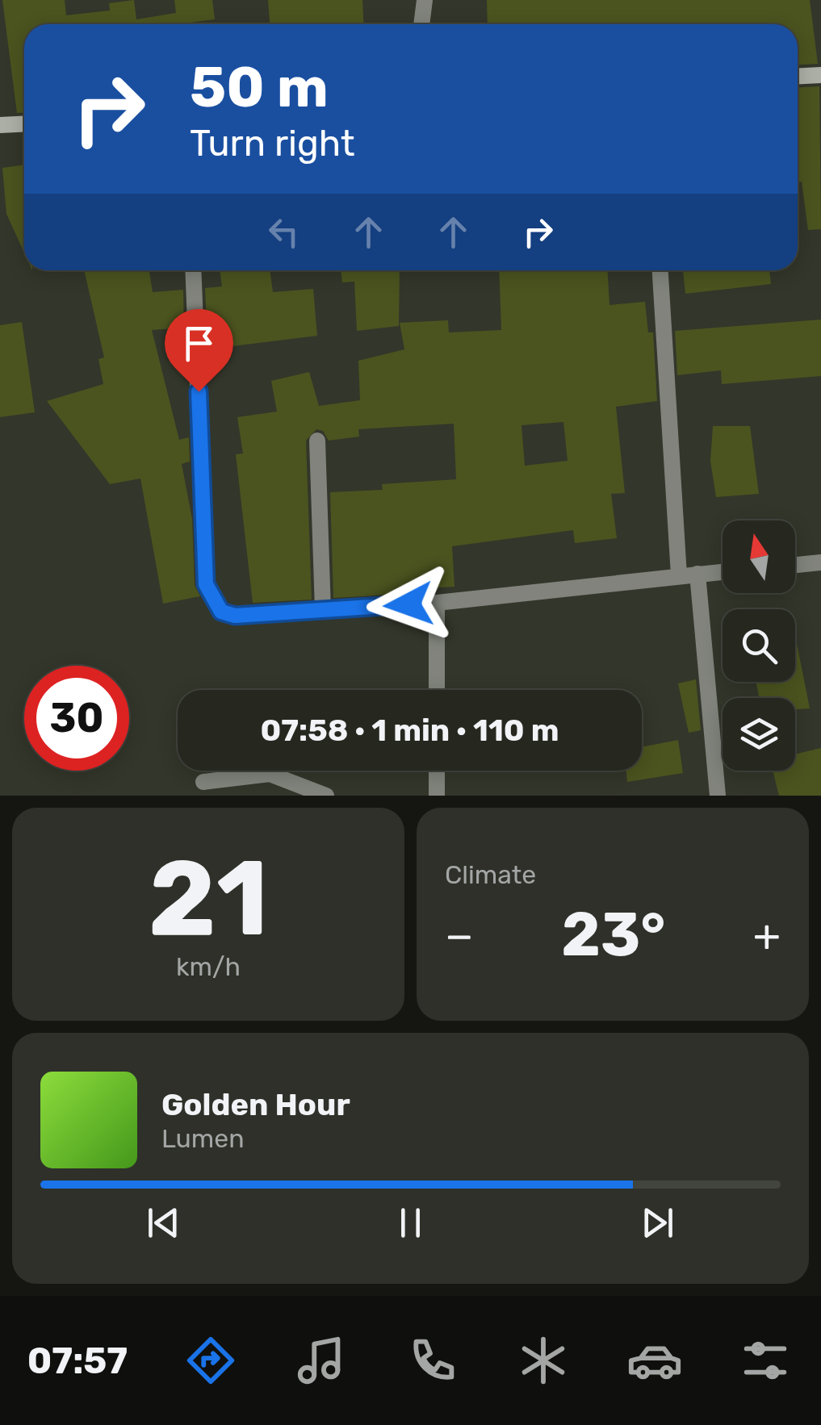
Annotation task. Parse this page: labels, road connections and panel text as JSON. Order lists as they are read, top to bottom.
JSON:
{
  "north": "top",
  "page": {
    "turn": ["50 m", "Turn right"],
    "limit": "30",
    "trip": "07:58 · 1 min · 110 m",
    "tile": [
      ["21", "km/h"],
      "Climate"
    ],
    "heat": ["−", "23°", "+"],
    "song": ["Golden Hour", "Lumen"],
    "tabs": "07:57"
  }
}
